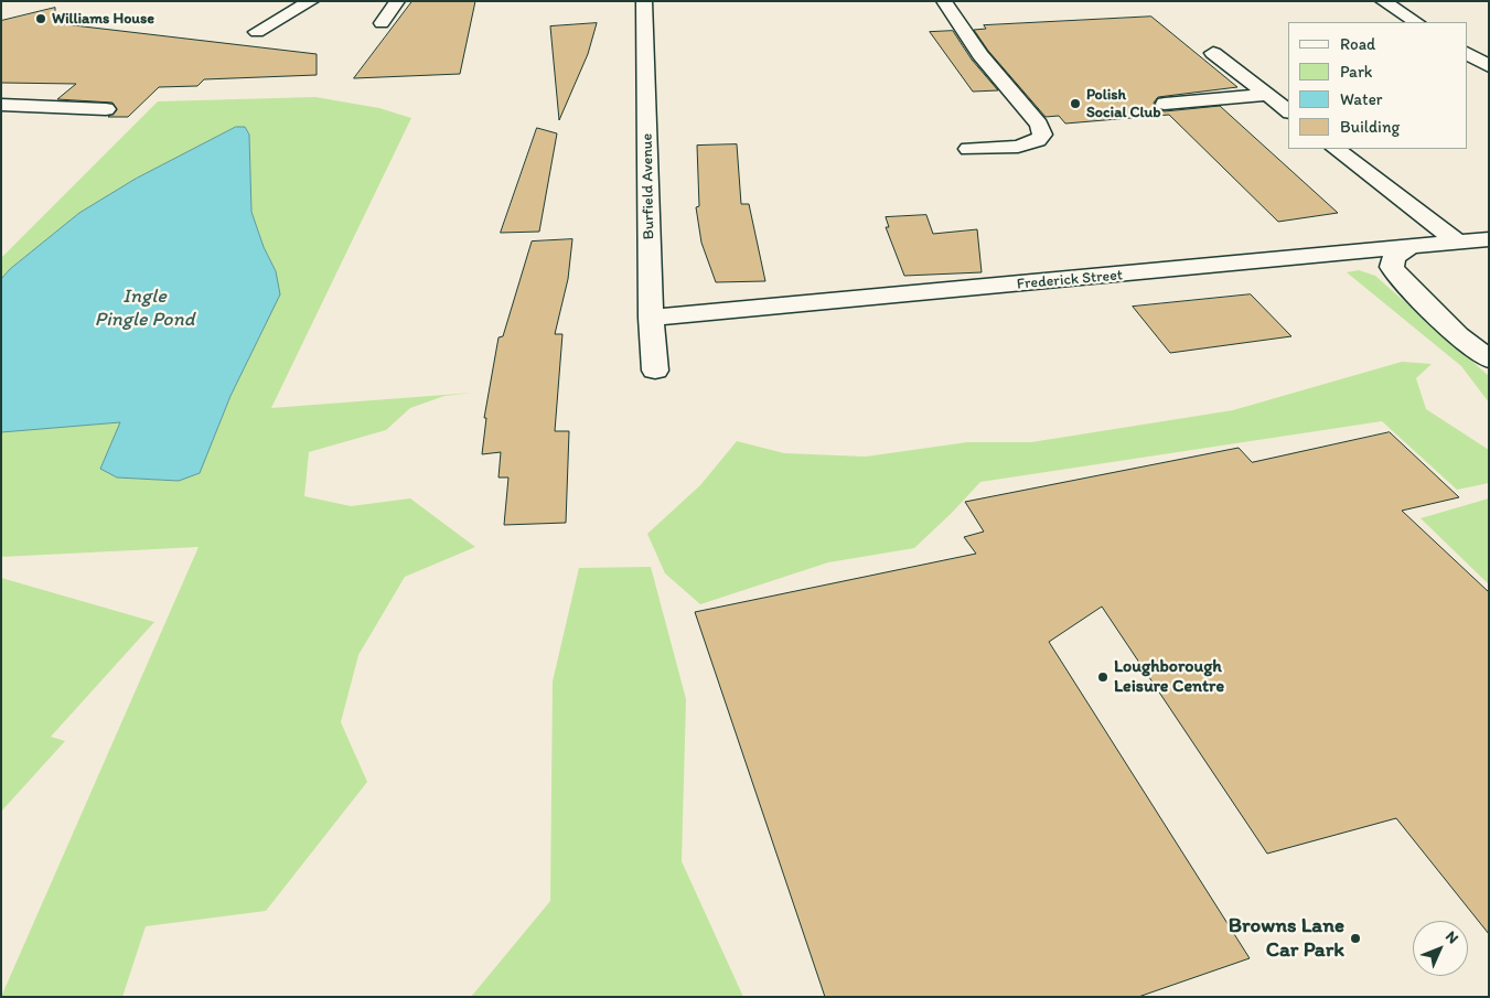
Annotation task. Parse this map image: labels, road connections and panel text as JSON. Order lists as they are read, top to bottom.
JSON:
{
  "streets": {
    "street": ["Burfield Avenue", "Frederick Street"]
  },
  "crossings": [
    ["Burfield Avenue", "Frederick Street"]
  ],
  "water": ["Ingle Pingle Pond"],
  "places": [
    "Williams House",
    "Polish Social Club",
    "Loughborough Leisure Centre",
    "Browns Lane Car Park"
  ],
  "legend": [
    "Road",
    "Park",
    "Water",
    "Building"
  ],
  "north": "top right"
}
